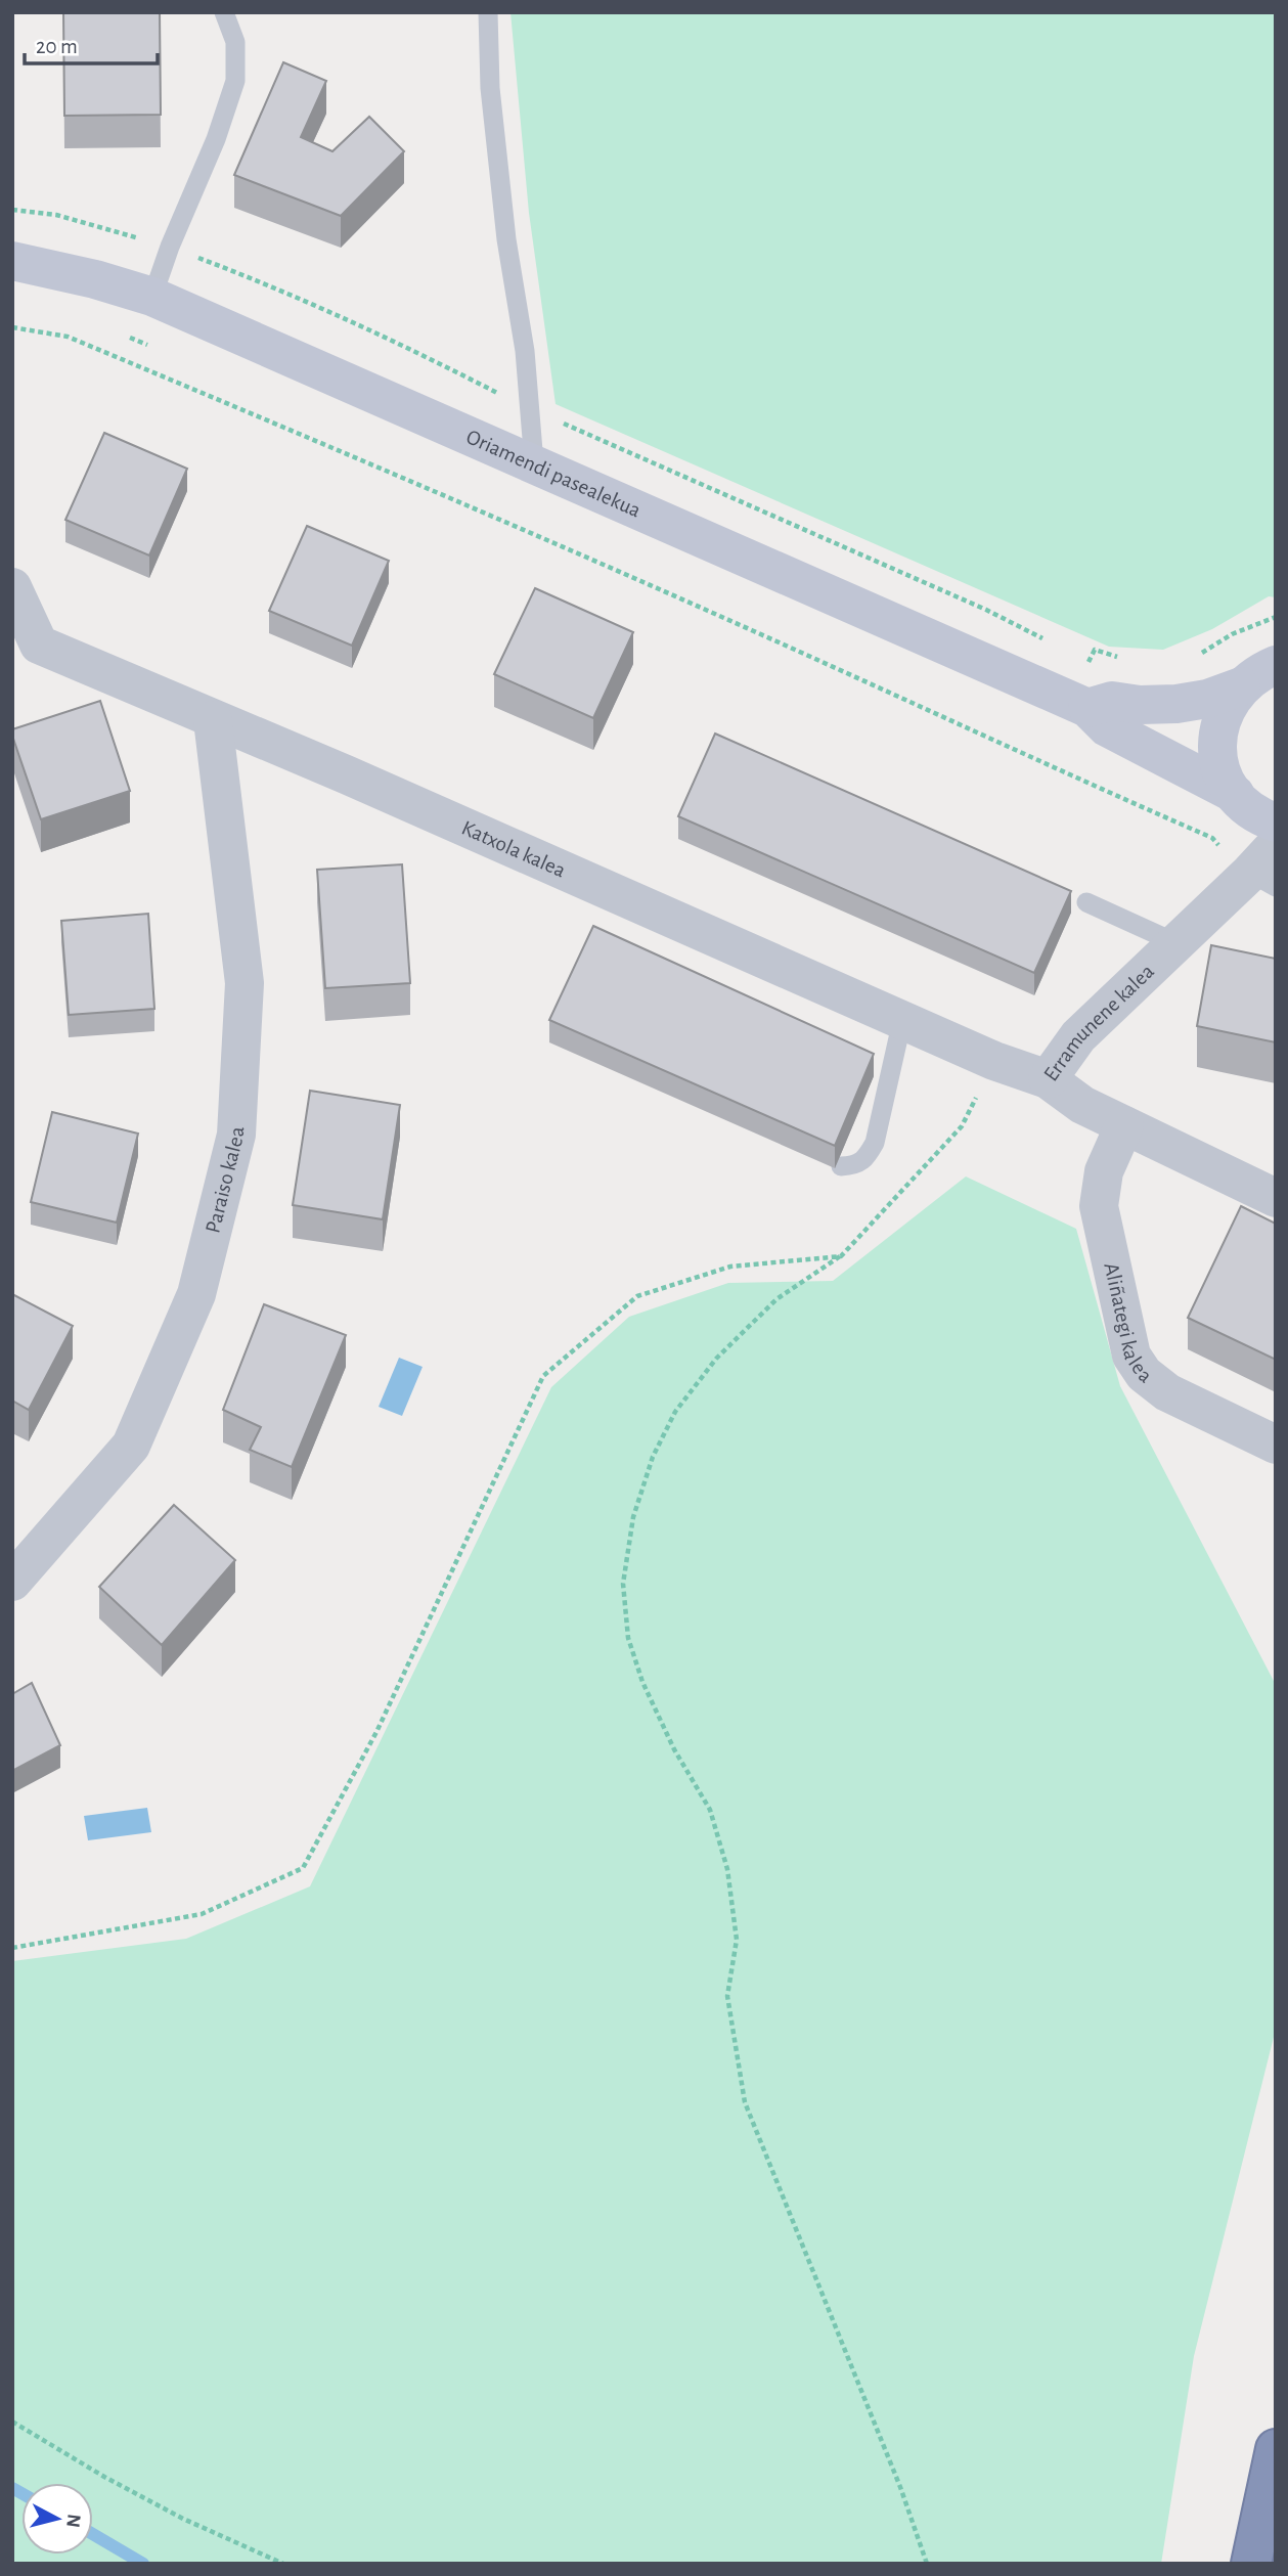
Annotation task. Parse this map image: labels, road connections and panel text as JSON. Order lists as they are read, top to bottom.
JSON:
{
  "streets": {
    "street": [
      "Oriamendi pasealekua",
      "Katxola kalea",
      "Erramunene kalea",
      "Paraiso kalea",
      "Aliñategi kalea"
    ]
  },
  "crossings": [
    ["Katxola kalea", "Erramunene kalea"],
    ["Katxola kalea", "Paraiso kalea"],
    ["Erramunene kalea", "Aliñategi kalea"]
  ],
  "scale_bar": "20 m",
  "north": "right"
}
